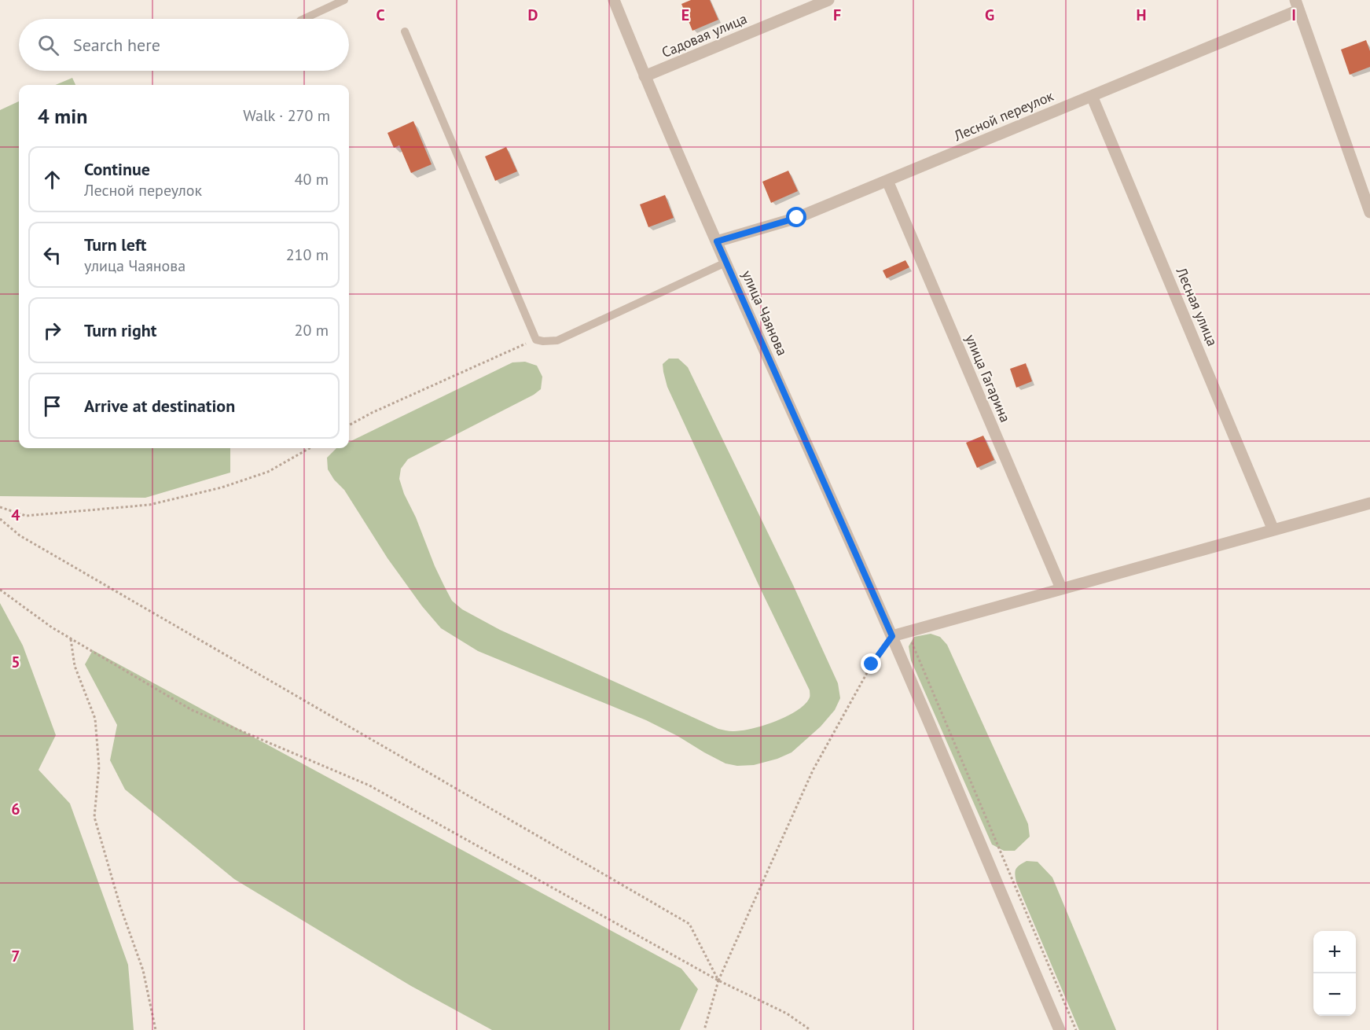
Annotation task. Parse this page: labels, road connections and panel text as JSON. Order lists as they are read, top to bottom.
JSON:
{
  "streets": {
    "street": [
      "Садовая улица",
      "Лесной переулок",
      "Лесная улица",
      "улица Чаянова",
      "улица Гагарина"
    ]
  },
  "crossings": [
    ["Садовая улица", "улица Чаянова"],
    ["Лесной переулок", "Лесная улица"],
    ["Лесной переулок", "улица Чаянова"],
    ["Лесной переулок", "улица Гагарина"]
  ],
  "page": {
    "search": "Search here",
    "heading": ["4 min", "Walk · 270 m"],
    "list": [
      ["Continue", "Лесной переулок", "40 m"],
      ["Turn left", "улица Чаянова", "210 m"],
      ["Turn right", "20 m"],
      "Arrive at destination"
    ],
    "map_buttons": ["+", "−"]
  },
  "grid": {
    "columns": [
      "C",
      "D",
      "E",
      "F",
      "G",
      "H",
      "I"
    ],
    "rows": [
      "4",
      "5",
      "6",
      "7"
    ]
  }
}
